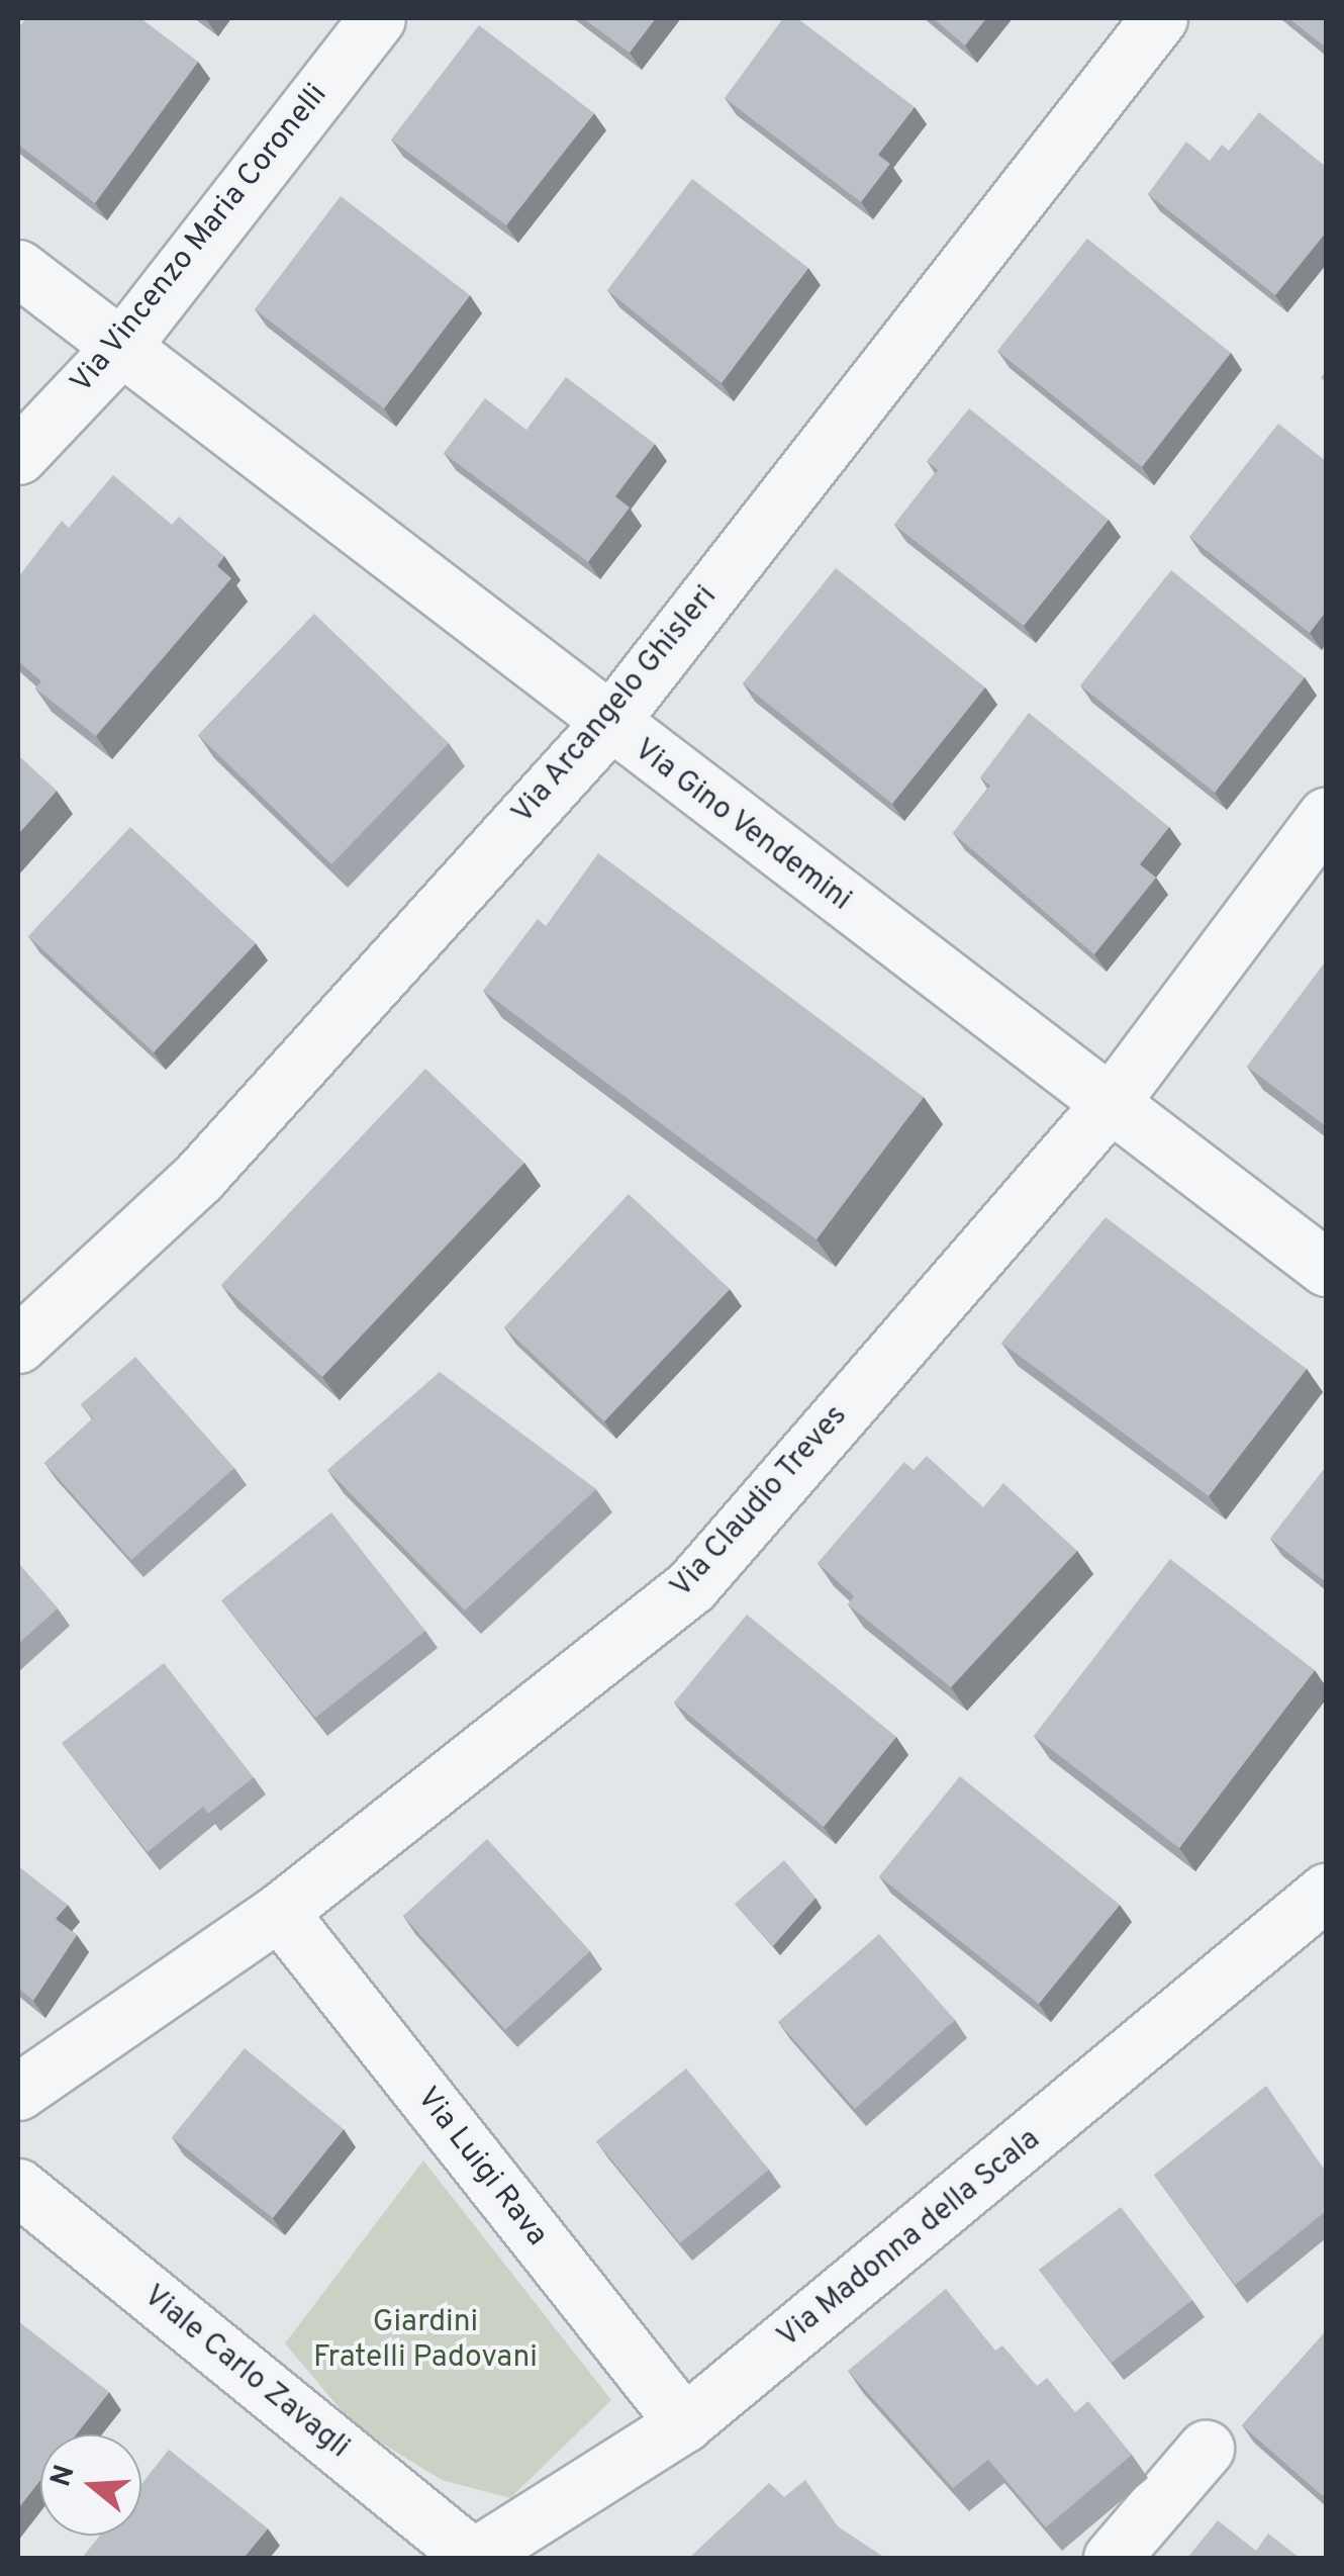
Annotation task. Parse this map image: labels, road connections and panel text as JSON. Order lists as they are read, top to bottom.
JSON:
{
  "streets": {
    "street": [
      "Via Vincenzo Maria Coronelli",
      "Via Arcangelo Ghisleri",
      "Via Gino Vendemini",
      "Via Claudio Treves",
      "Via Luigi Rava",
      "Via Madonna della Scala",
      "Viale Carlo Zavagli"
    ]
  },
  "crossings": [
    ["Via Vincenzo Maria Coronelli", "Via Gino Vendemini"],
    ["Via Arcangelo Ghisleri", "Via Gino Vendemini"],
    ["Via Gino Vendemini", "Via Claudio Treves"],
    ["Via Claudio Treves", "Via Luigi Rava"],
    ["Via Luigi Rava", "Via Madonna della Scala"],
    ["Via Madonna della Scala", "Viale Carlo Zavagli"]
  ],
  "parks": ["Giardini Fratelli Padovani"],
  "north": "left"
}
